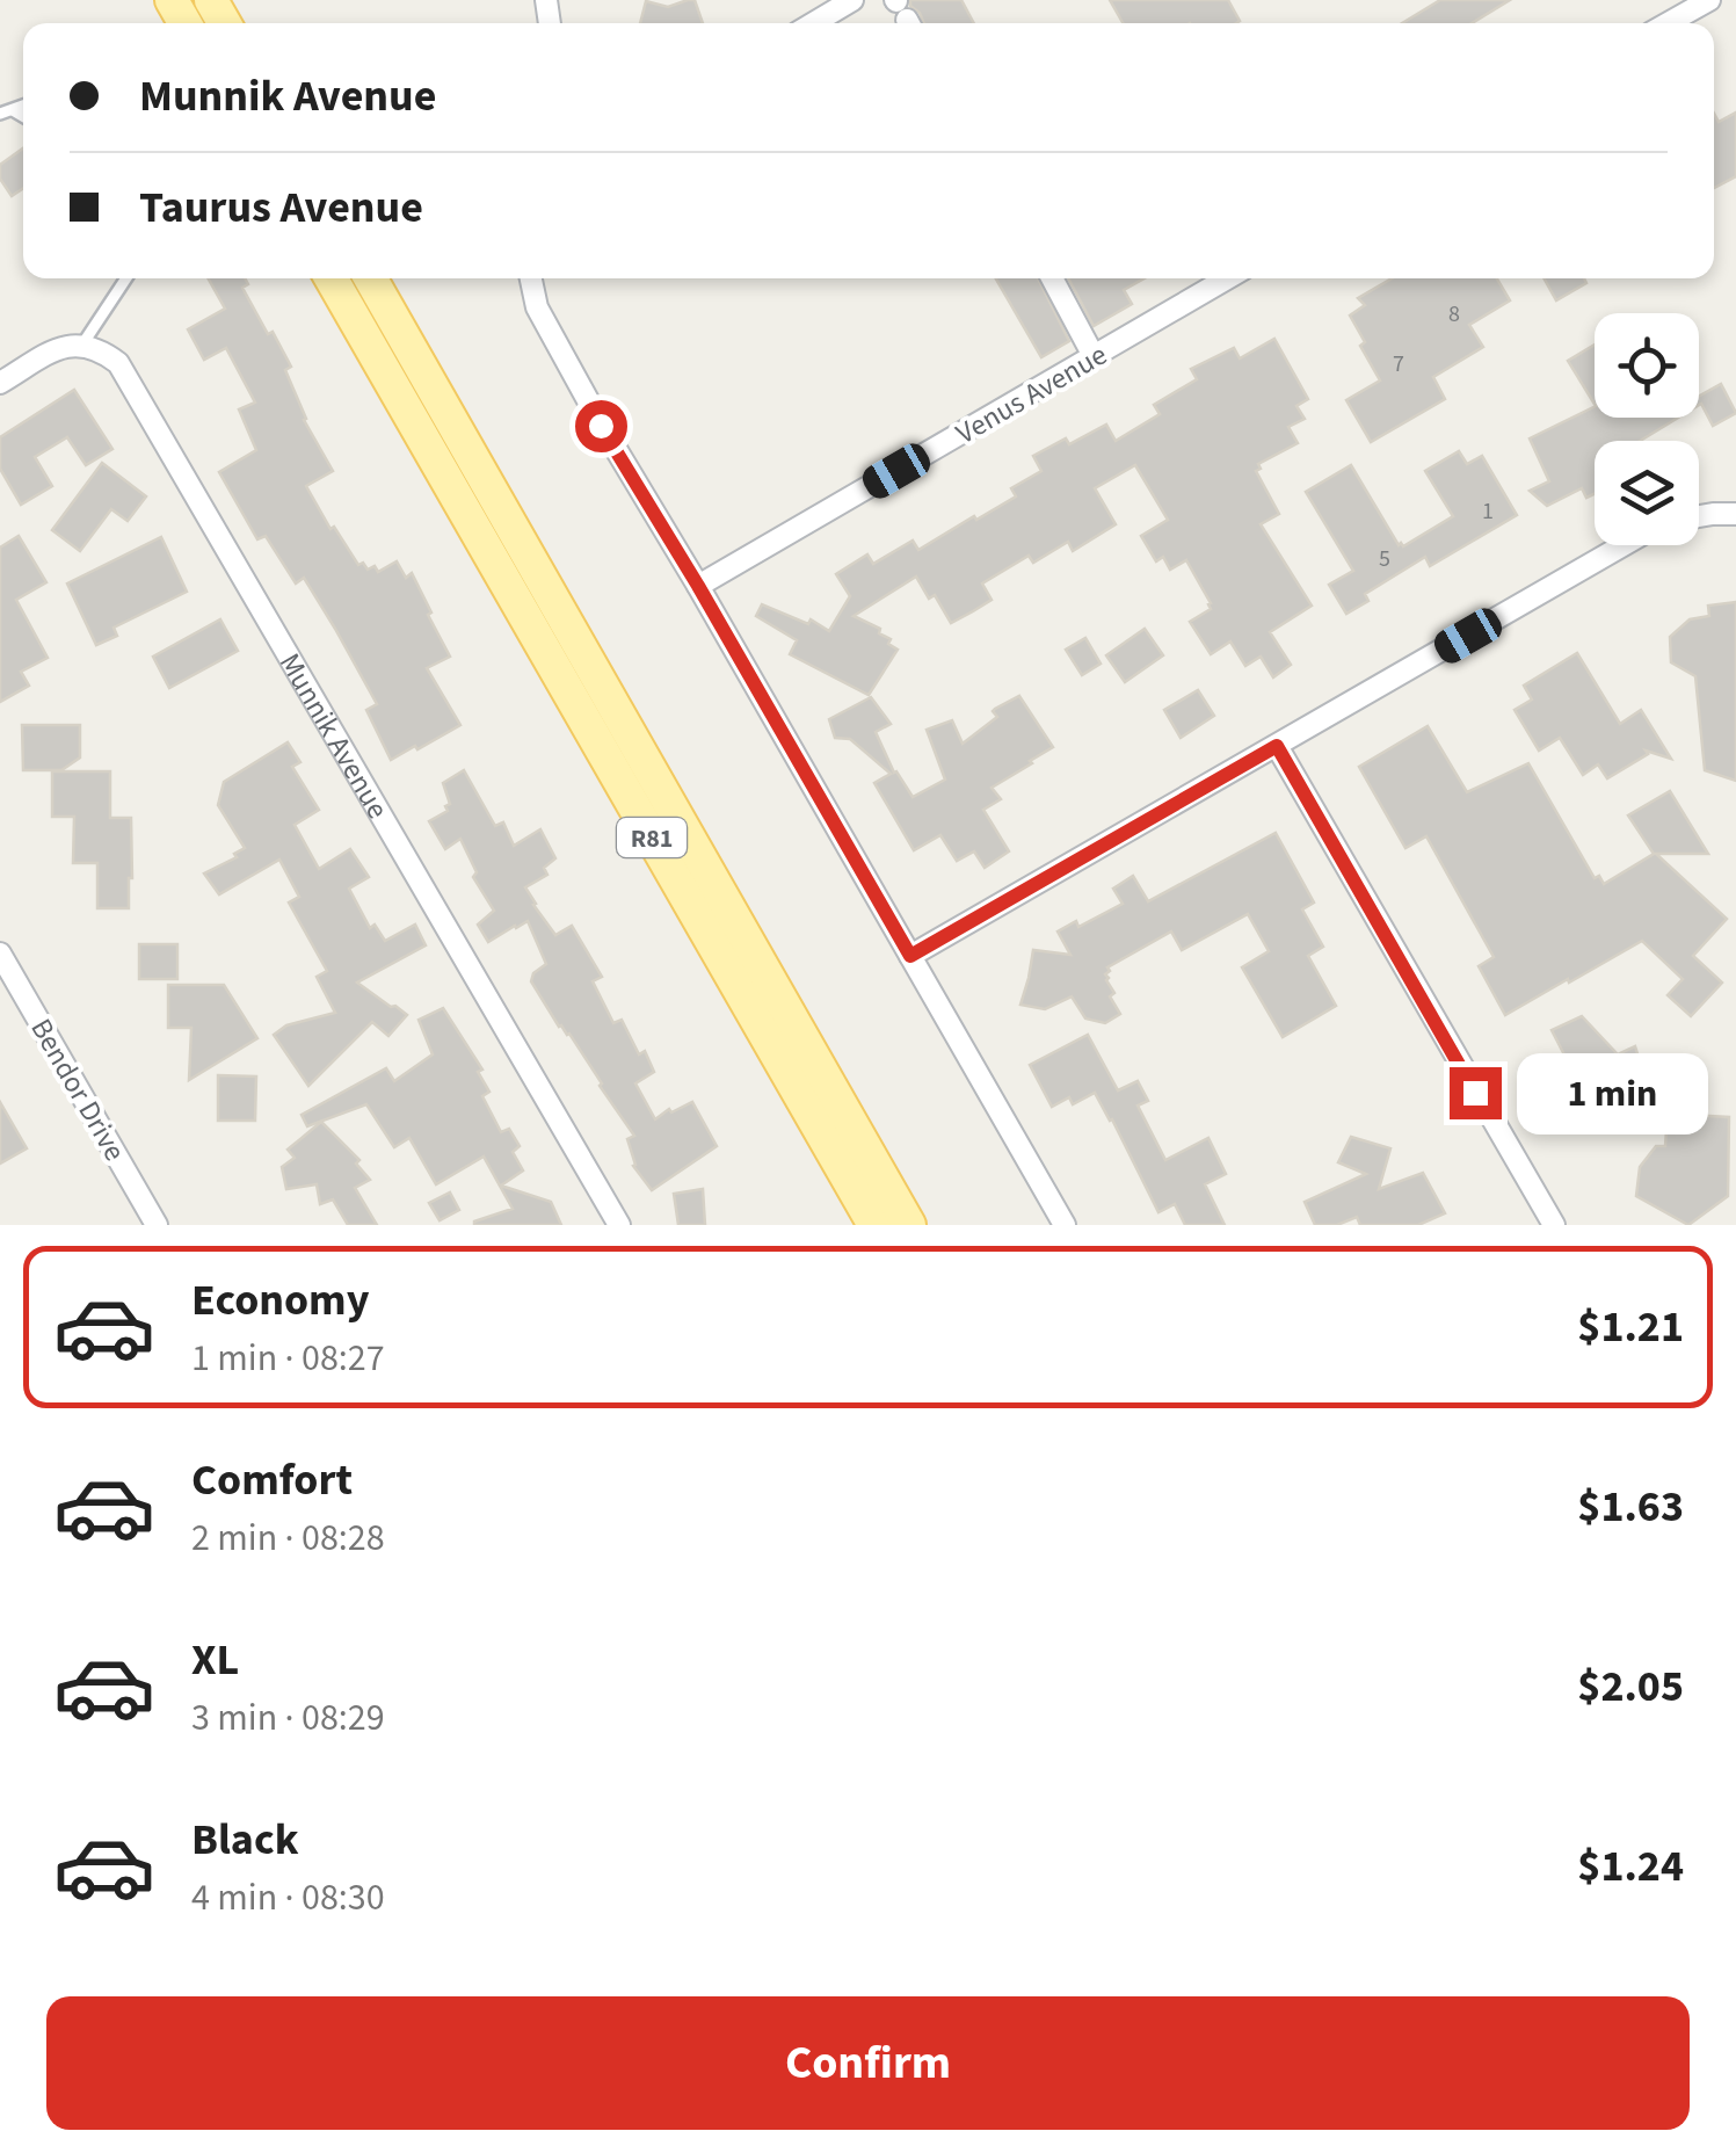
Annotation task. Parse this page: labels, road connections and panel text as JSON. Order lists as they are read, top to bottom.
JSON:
{
  "streets": {
    "main road": ["R81"],
    "street": ["Venus Avenue", "Munnik Avenue", "Bendor Drive"]
  },
  "house_numbers": [
    "8",
    "7",
    "1",
    "5"
  ],
  "page": {
    "banner": ["Munnik Avenue", "Taurus Avenue"],
    "bubble": "1 min",
    "list": [
      {
        "name": "Economy",
        "note": "1 min · 08:27",
        "value": "$1.21"
      },
      {
        "name": "Comfort",
        "note": "2 min · 08:28",
        "value": "$1.63"
      },
      {
        "name": "XL",
        "note": "3 min · 08:29",
        "value": "$2.05"
      },
      {
        "name": "Black",
        "note": "4 min · 08:30",
        "value": "$1.24"
      }
    ],
    "buttons": "Confirm"
  }
}
